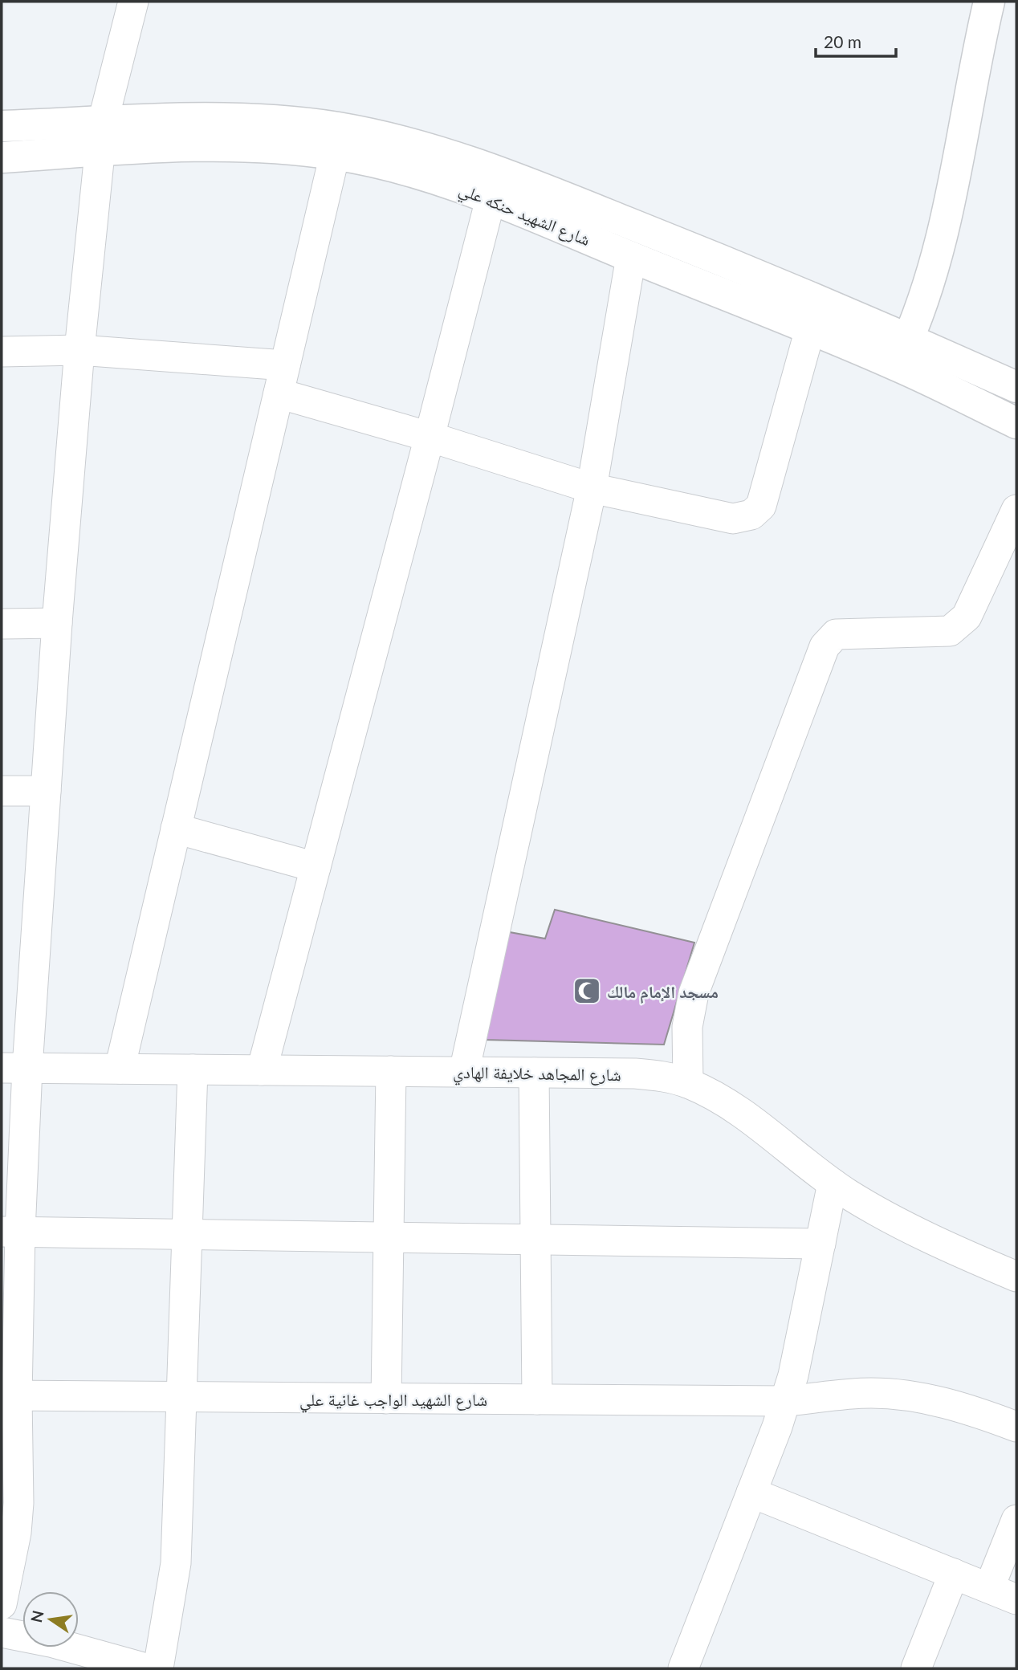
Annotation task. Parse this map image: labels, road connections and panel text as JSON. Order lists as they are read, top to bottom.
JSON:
{
  "streets": {
    "main road": ["شارع الشهيد حنكه علي"],
    "street": ["شارع المجاهد خلايفة الهادي", "شارع الشهيد الواجب غانية علي"]
  },
  "places": {
    "mosque": ["مسجد الإمام مالك"]
  },
  "scale_bar": "20 m",
  "north": "left"
}
